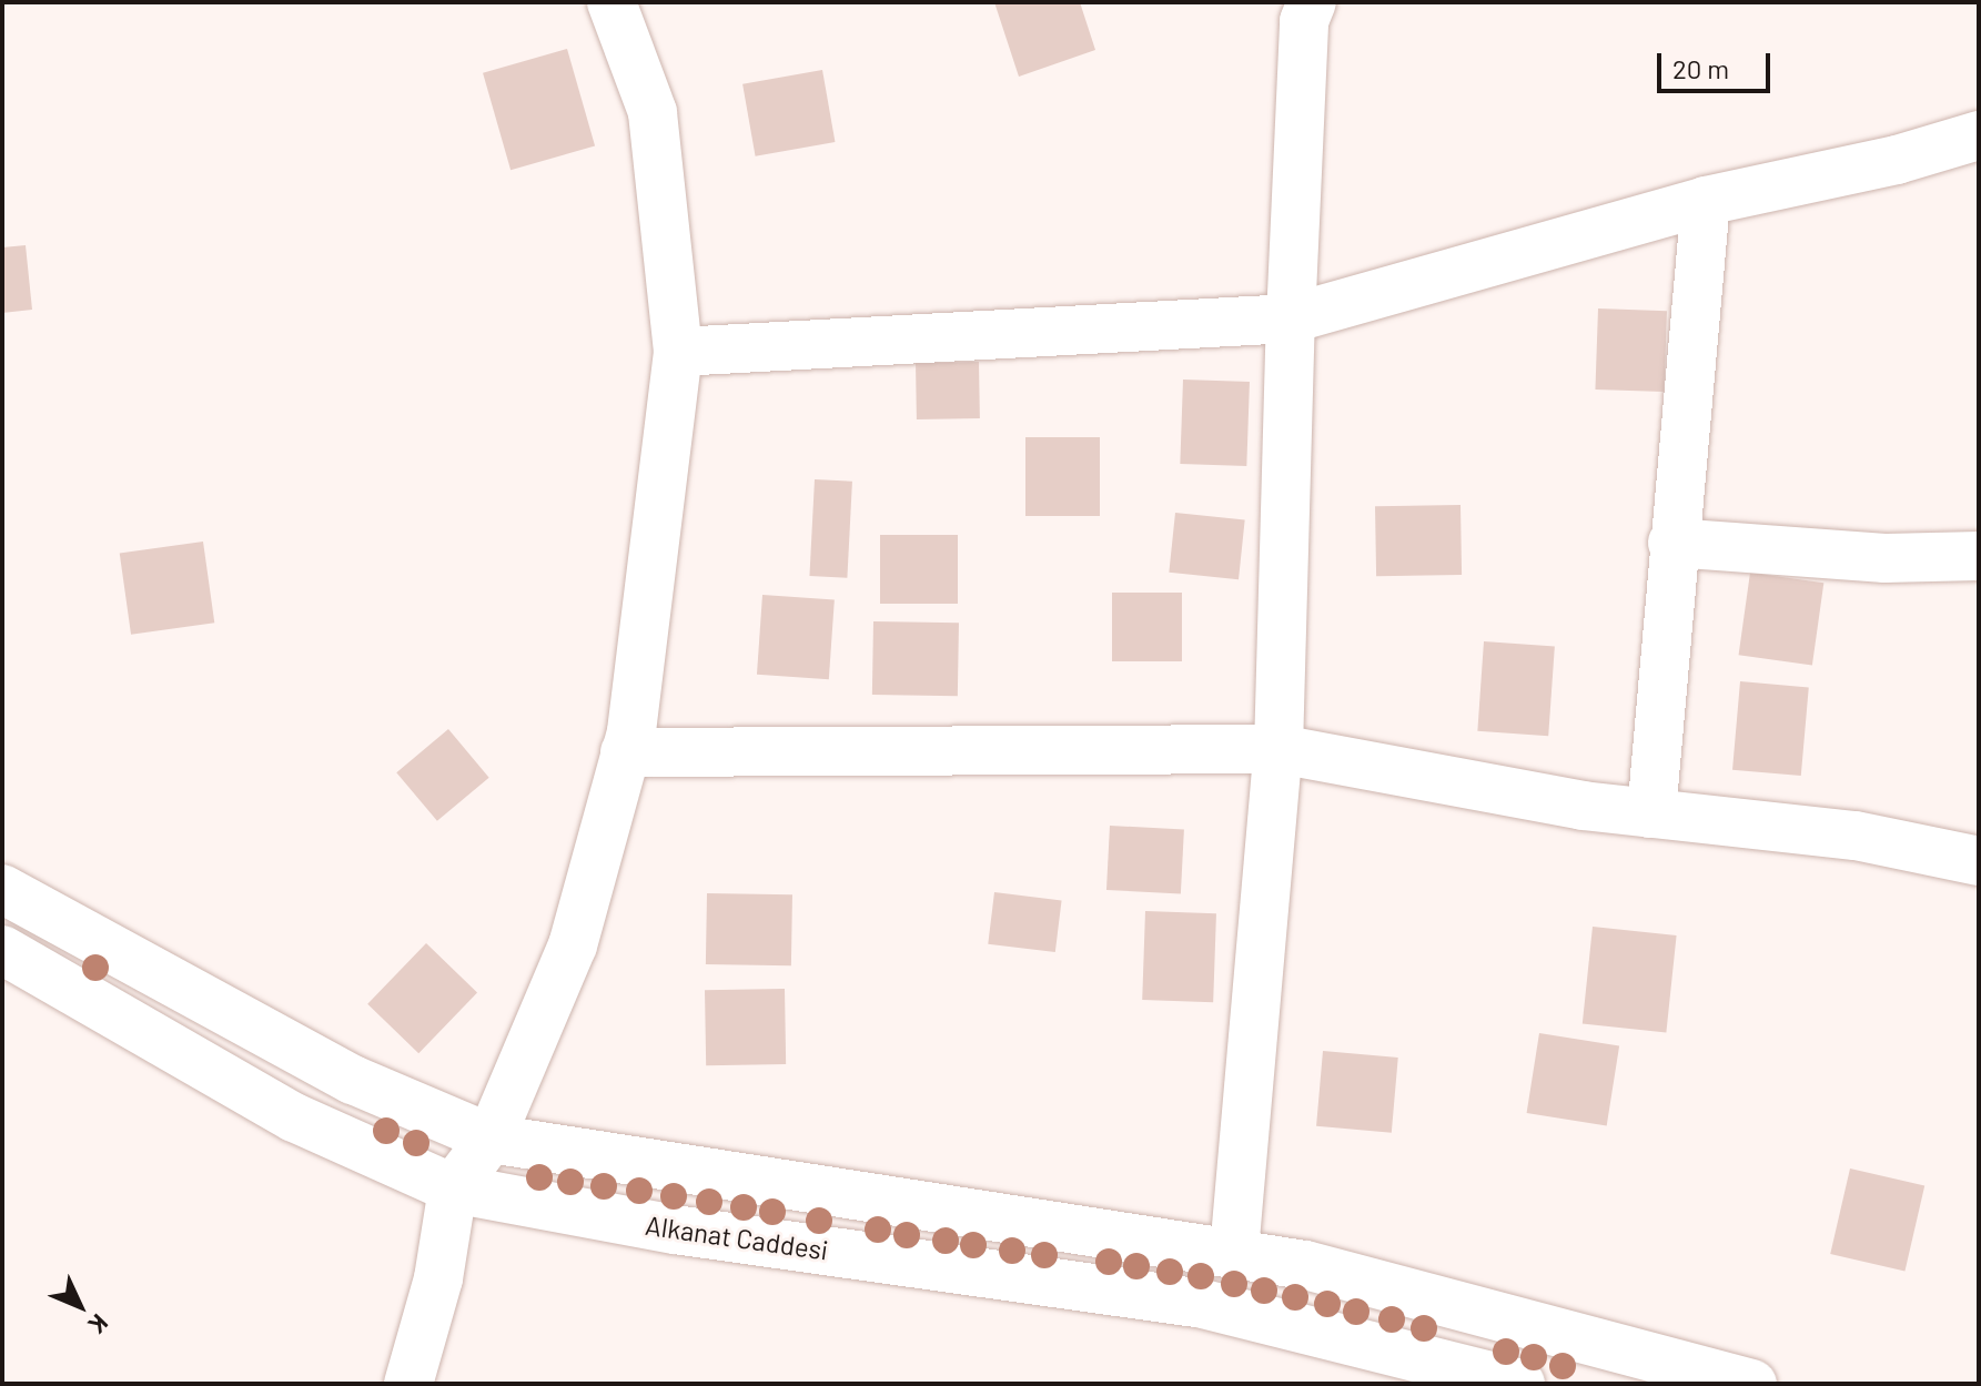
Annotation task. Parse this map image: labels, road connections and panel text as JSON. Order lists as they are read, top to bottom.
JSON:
{
  "streets": {
    "street": ["Alkanat Caddesi"]
  },
  "scale_bar": "20 m",
  "north": "bottom right"
}
